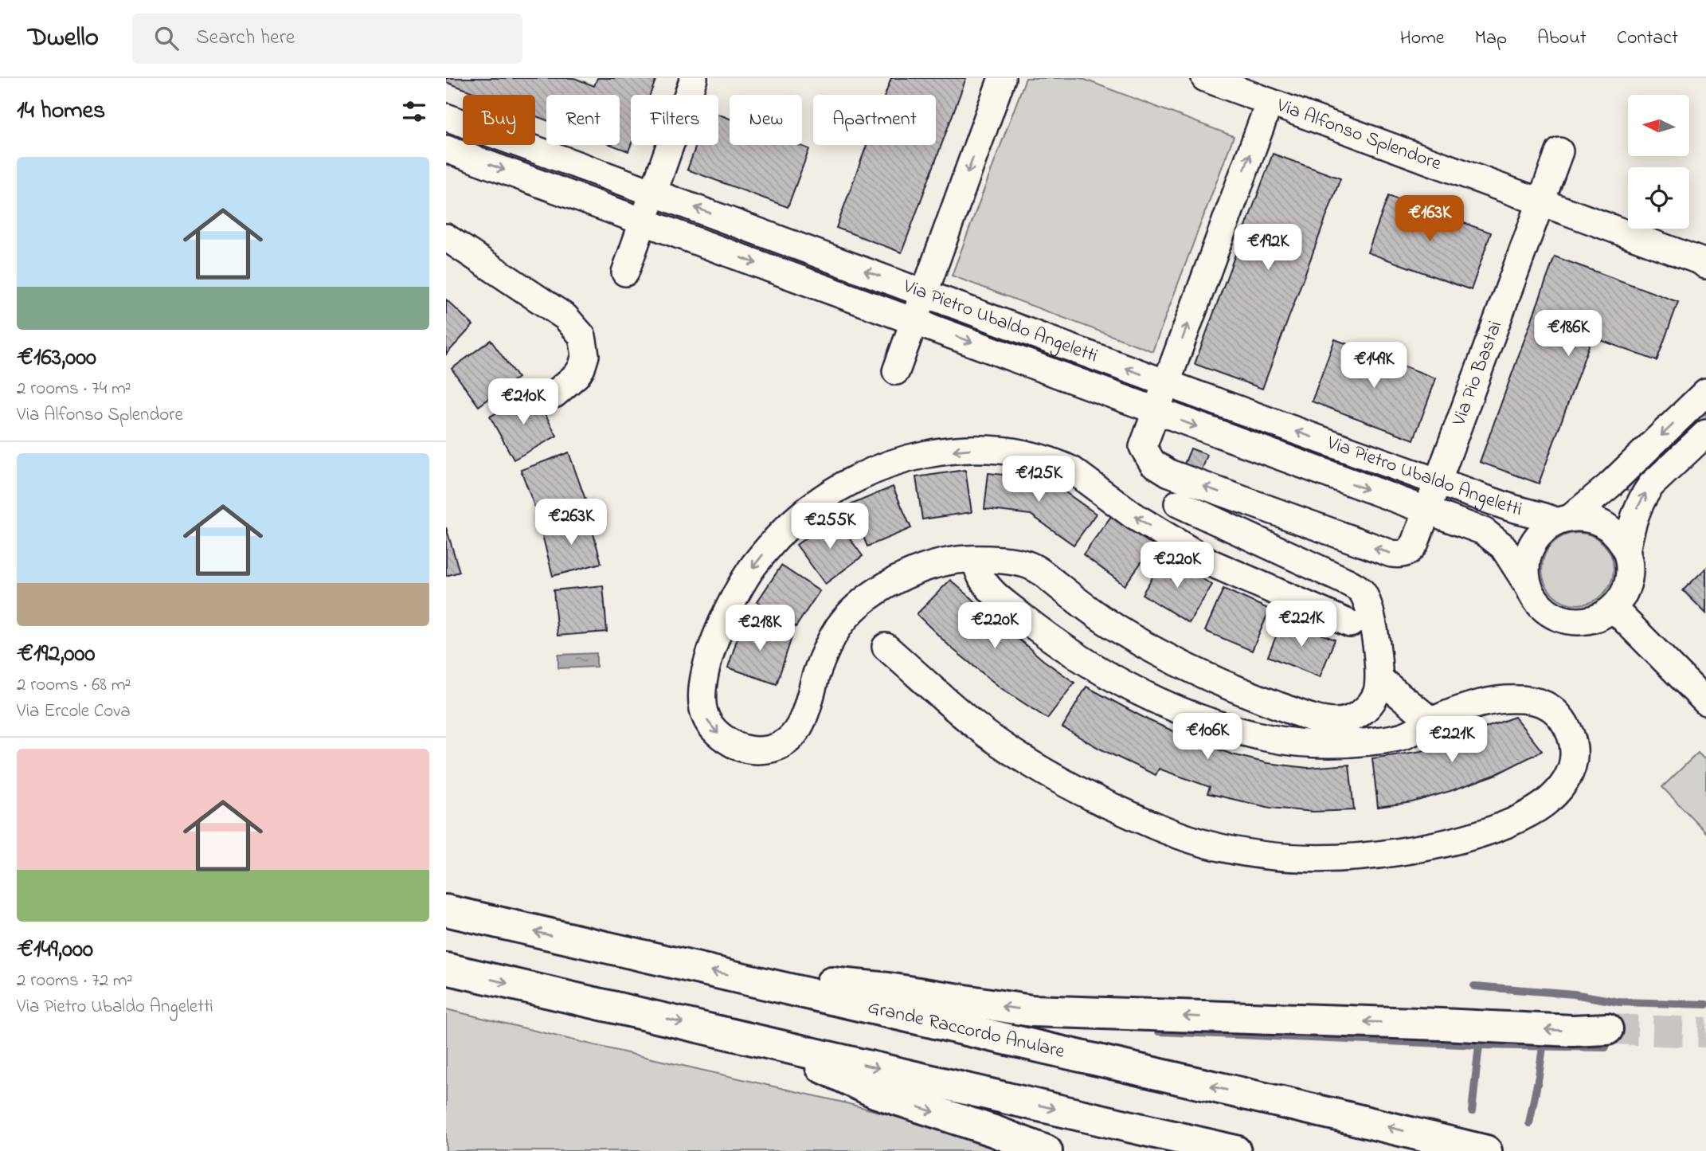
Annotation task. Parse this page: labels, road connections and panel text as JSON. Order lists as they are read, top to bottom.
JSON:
{
  "streets": {
    "highway": ["Grande Raccordo Anulare"],
    "street": ["Via Alfonso Splendore", "Via Pietro Ubaldo Angeletti", "Via Pio Bastai"]
  },
  "crossings": [
    ["Via Alfonso Splendore", "Via Pio Bastai"],
    ["Via Pietro Ubaldo Angeletti", "Via Pio Bastai"]
  ],
  "north": "left",
  "page": {
    "header": "Dwello",
    "search": "Search here",
    "nav": [
      "Home",
      "Map",
      "About",
      "Contact"
    ],
    "heading": "14 homes",
    "chip": [
      "Buy",
      "Rent",
      "Filters",
      "New",
      "Apartment"
    ],
    "list": [
      {
        "name": "€163,000",
        "note": "2 rooms · 74 m² · Via Alfonso Splendore"
      },
      {
        "name": "€192,000",
        "note": "2 rooms · 68 m² · Via Ercole Cova"
      },
      {
        "name": "€149,000",
        "note": "2 rooms · 72 m² · Via Pietro Ubaldo Angeletti"
      }
    ],
    "price": [
      "€163K",
      "€192K",
      "€186K",
      "€149K",
      "€210K",
      "€125K",
      "€263K",
      "€255K",
      "€220K",
      "€221K",
      "€220K",
      "€218K",
      "€106K",
      "€221K"
    ]
  }
}
